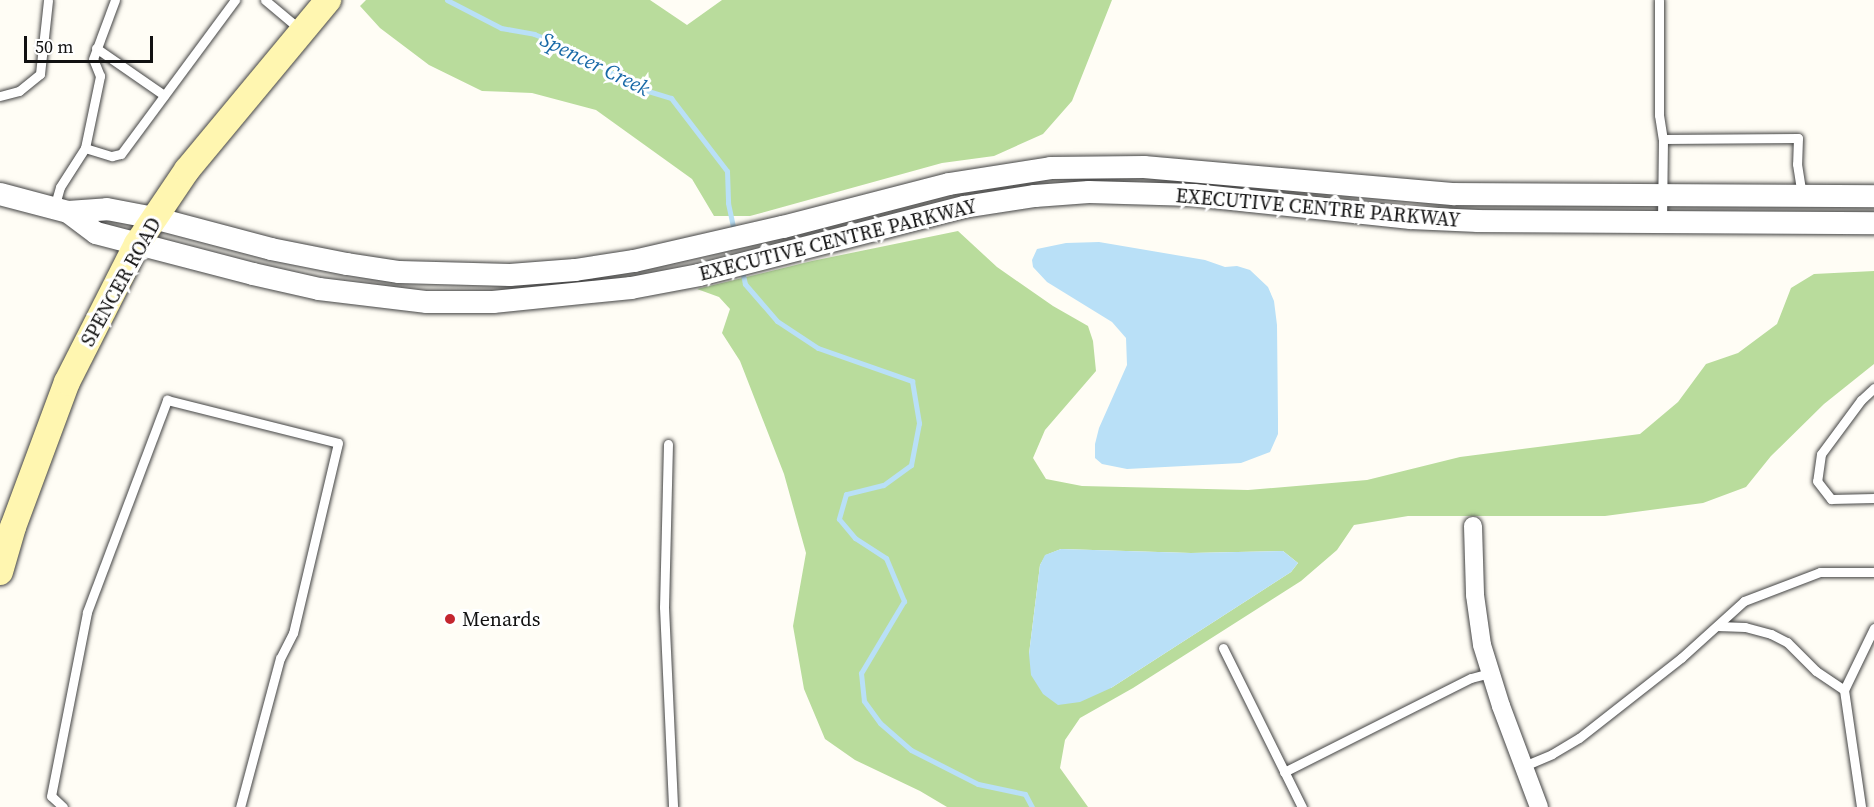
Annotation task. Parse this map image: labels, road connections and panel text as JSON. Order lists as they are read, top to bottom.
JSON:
{
  "streets": {
    "main road": ["SPENCER ROAD"],
    "street": ["EXECUTIVE CENTRE PARKWAY"]
  },
  "crossings": [
    ["EXECUTIVE CENTRE PARKWAY", "SPENCER ROAD"]
  ],
  "water": ["Spencer Creek"],
  "places": ["Menards"],
  "scale_bar": "50 m"
}
